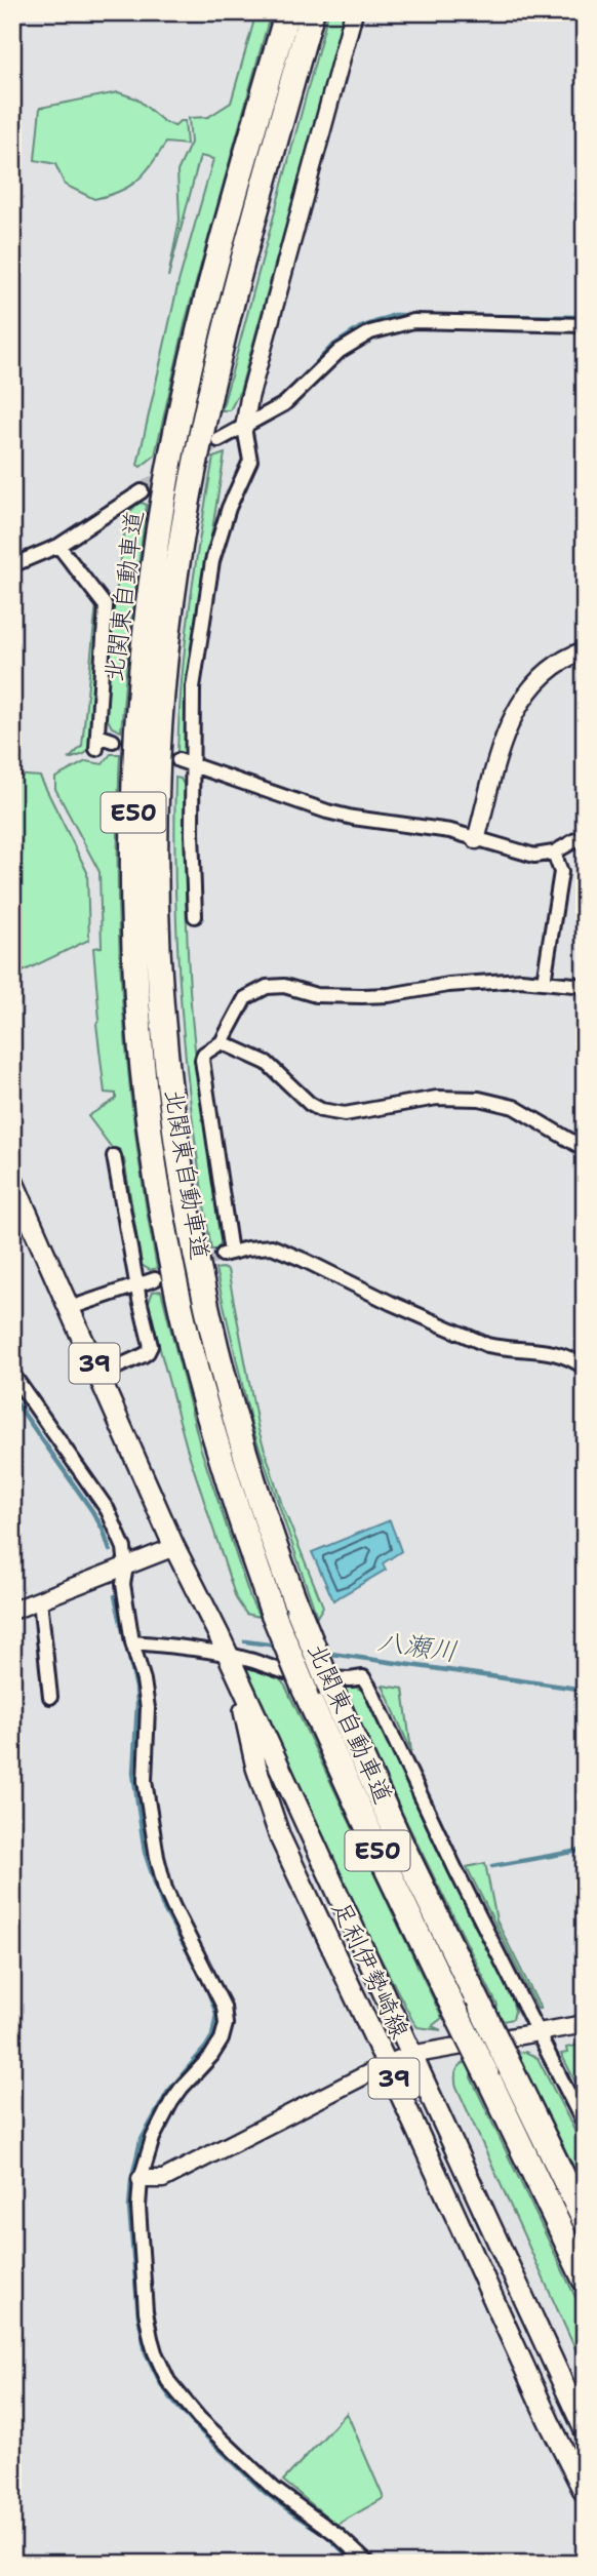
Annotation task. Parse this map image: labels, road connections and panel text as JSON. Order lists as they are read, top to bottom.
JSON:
{
  "streets": {
    "highway": ["北関東自動車道", "E50"],
    "main road": ["39", "足利伊勢崎線"]
  },
  "water": ["八瀬川"]
}
